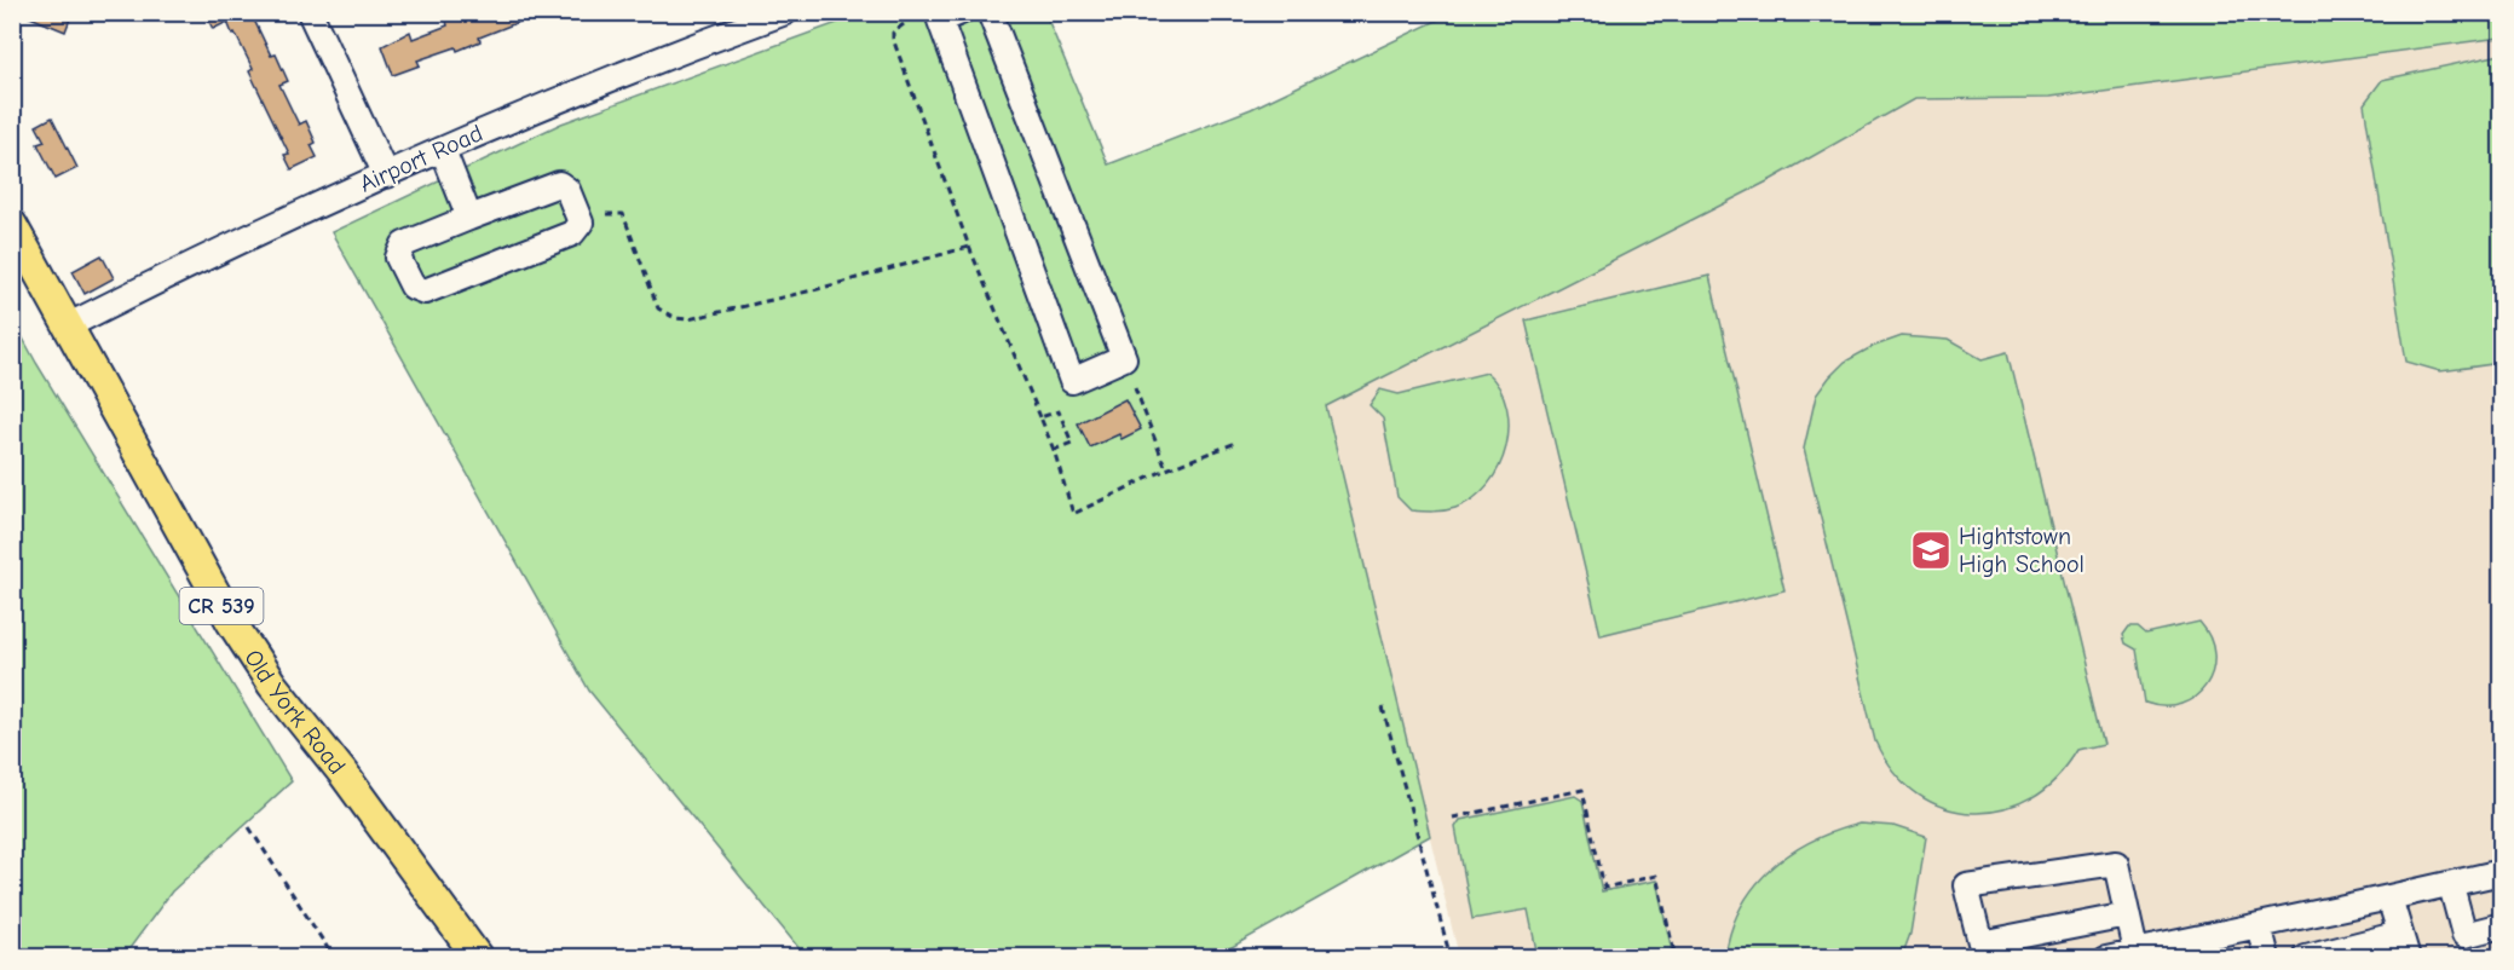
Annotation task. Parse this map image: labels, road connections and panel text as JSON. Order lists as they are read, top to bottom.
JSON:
{
  "streets": {
    "main road": ["CR 539", "Old York Road"],
    "street": ["Airport Road"]
  },
  "crossings": [
    ["Airport Road", "Old York Road"]
  ],
  "places": {
    "school or university": ["Hightstown High School"]
  }
}
